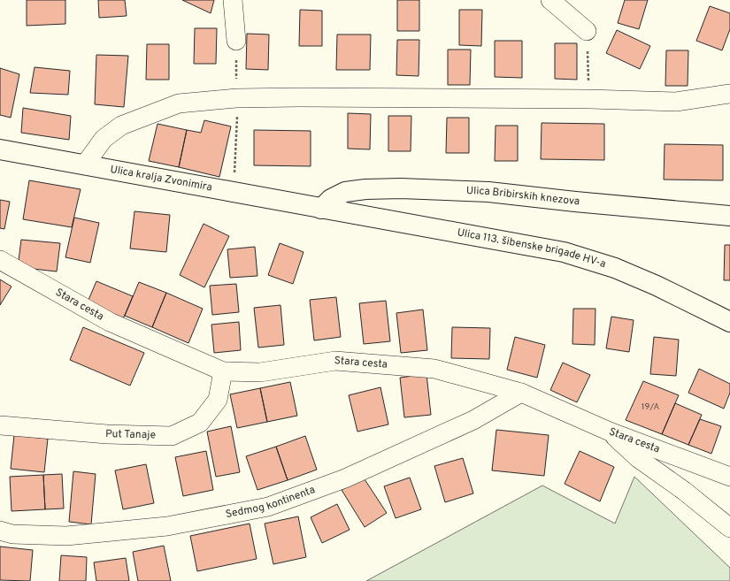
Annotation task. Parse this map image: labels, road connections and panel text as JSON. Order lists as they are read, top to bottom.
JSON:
{
  "streets": {
    "main road": ["Ulica kralja Zvonimira", "Ulica Bribirskih knezova", "Ulica 113. šibenske brigade HV-a"],
    "street": ["Stara cesta", "Put Tanaje", "Sedmog kontinenta"]
  },
  "crossings": [
    ["Ulica kralja Zvonimira", "Ulica Bribirskih knezova"],
    ["Ulica kralja Zvonimira", "Ulica 113. šibenske brigade HV-a"],
    ["Ulica Bribirskih knezova", "Ulica 113. šibenske brigade HV-a"],
    ["Stara cesta", "Put Tanaje"],
    ["Stara cesta", "Sedmog kontinenta"]
  ],
  "house_numbers": ["19/A"]
}
